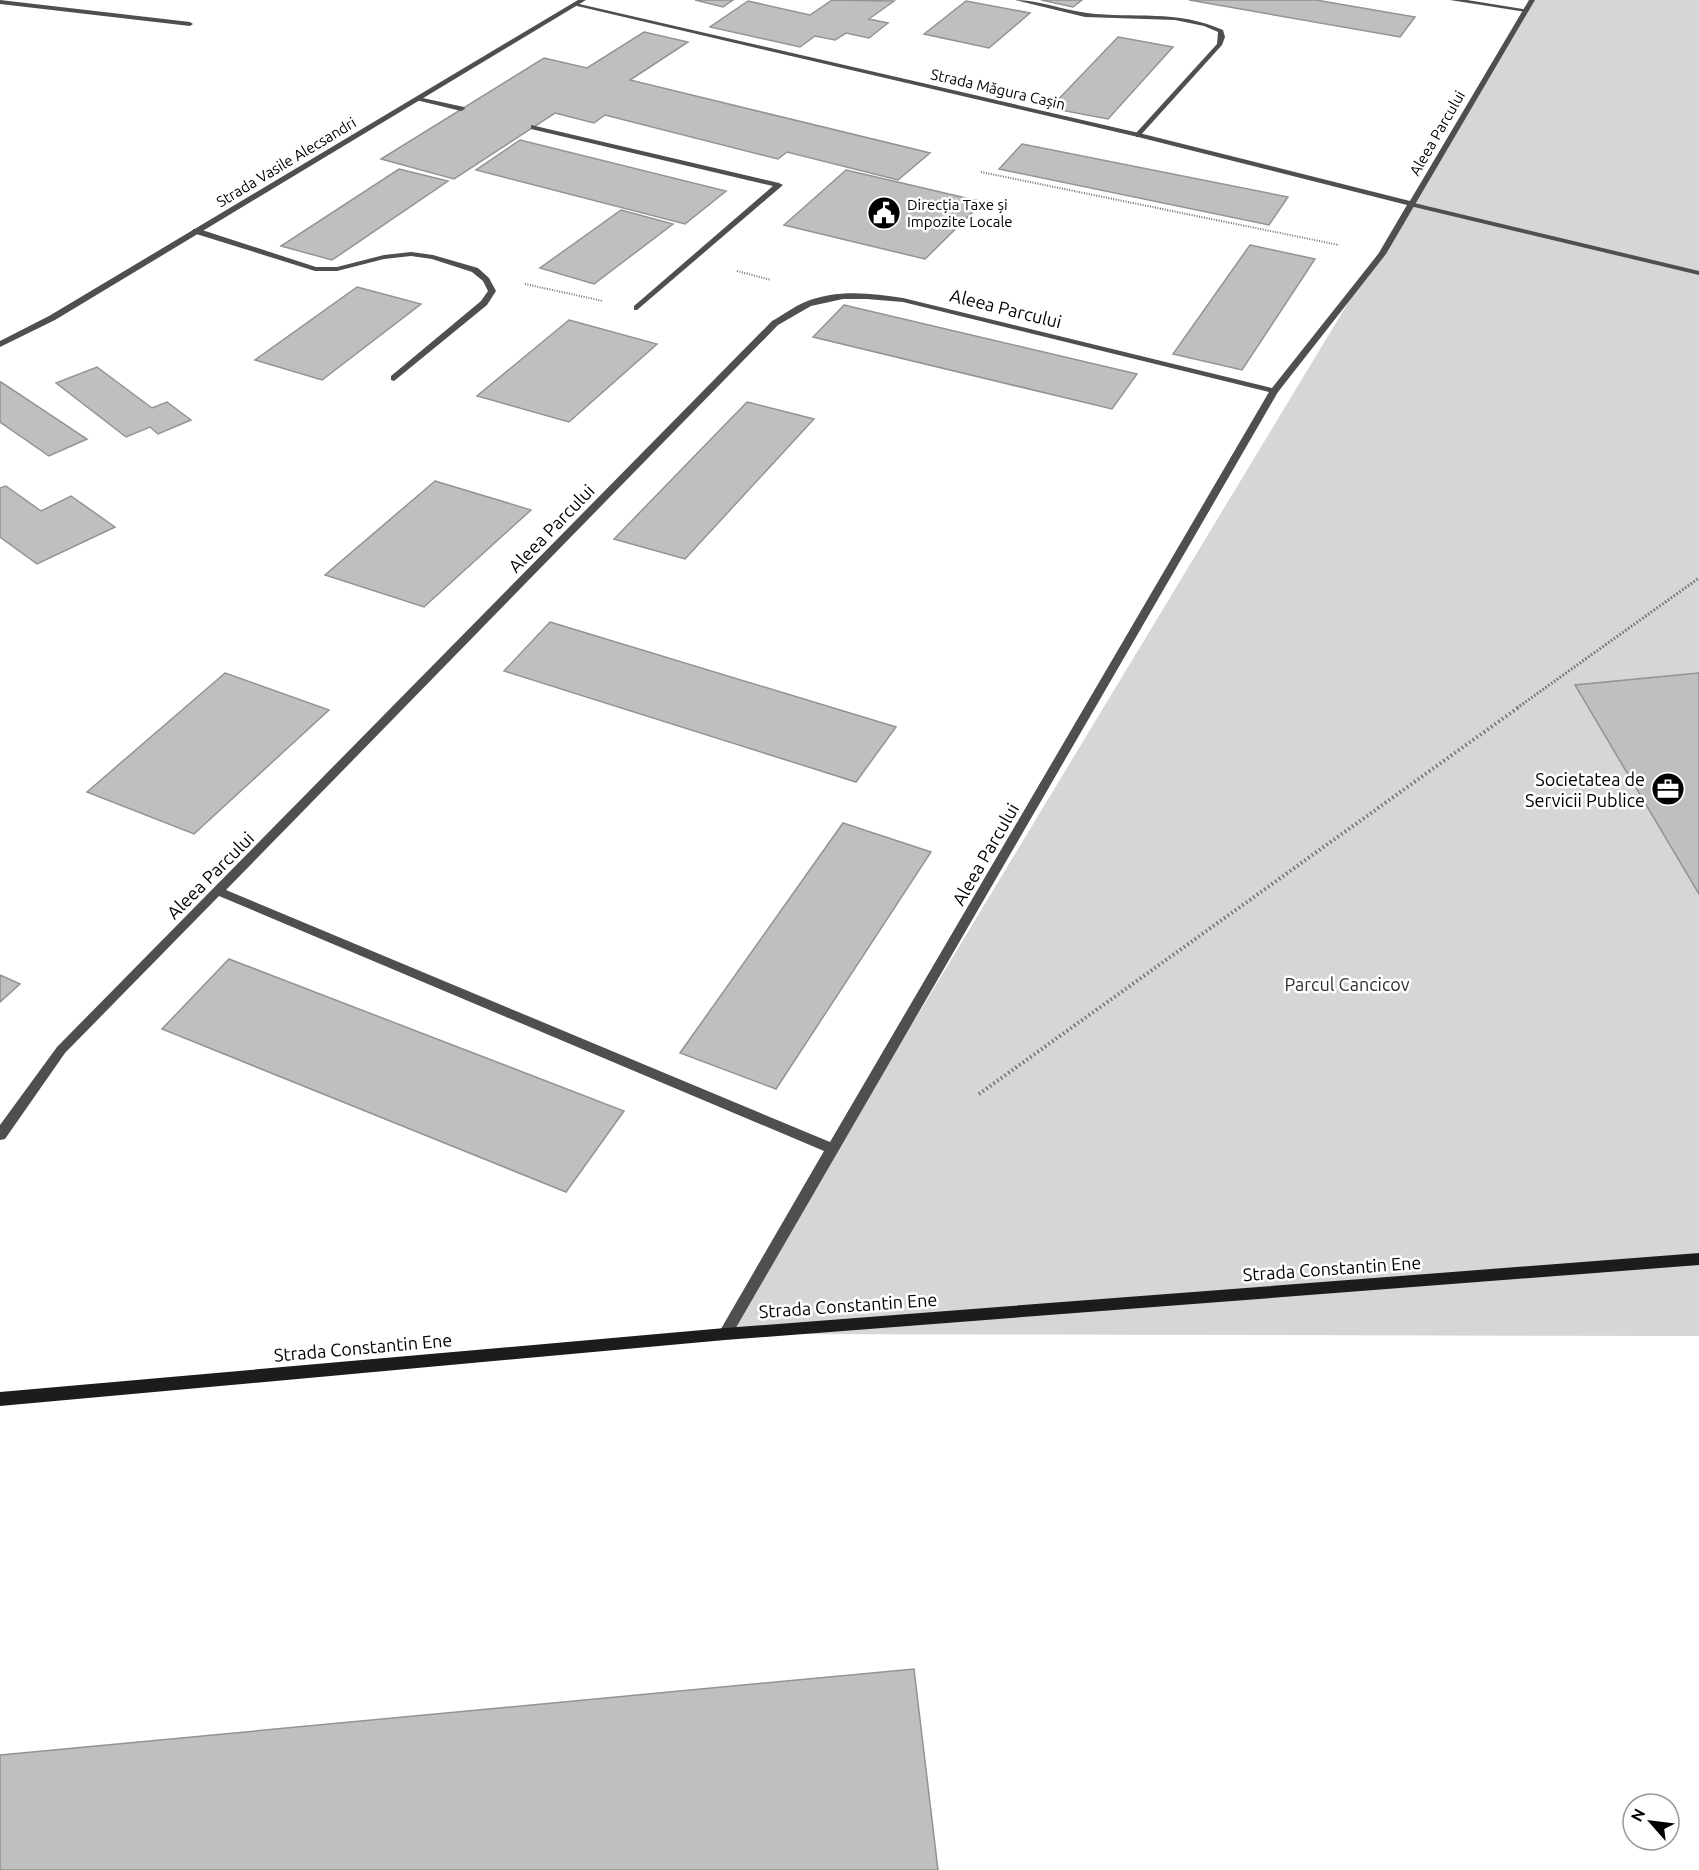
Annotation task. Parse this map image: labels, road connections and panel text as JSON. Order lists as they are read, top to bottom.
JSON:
{
  "streets": {
    "main road": ["Strada Constantin Ene"],
    "street": ["Strada Măgura Cașin", "Aleea Parcului", "Strada Vasile Alecsandri"]
  },
  "crossings": [
    ["Strada Măgura Cașin", "Aleea Parcului"],
    ["Strada Măgura Cașin", "Strada Vasile Alecsandri"],
    ["Aleea Parcului", "Strada Constantin Ene"]
  ],
  "parks": ["Parcul Cancicov"],
  "places": {
    "public building": ["Direcția Taxe și Impozite Locale"],
    "office": ["Societatea de Servicii Publice"]
  },
  "north": "top left"
}
